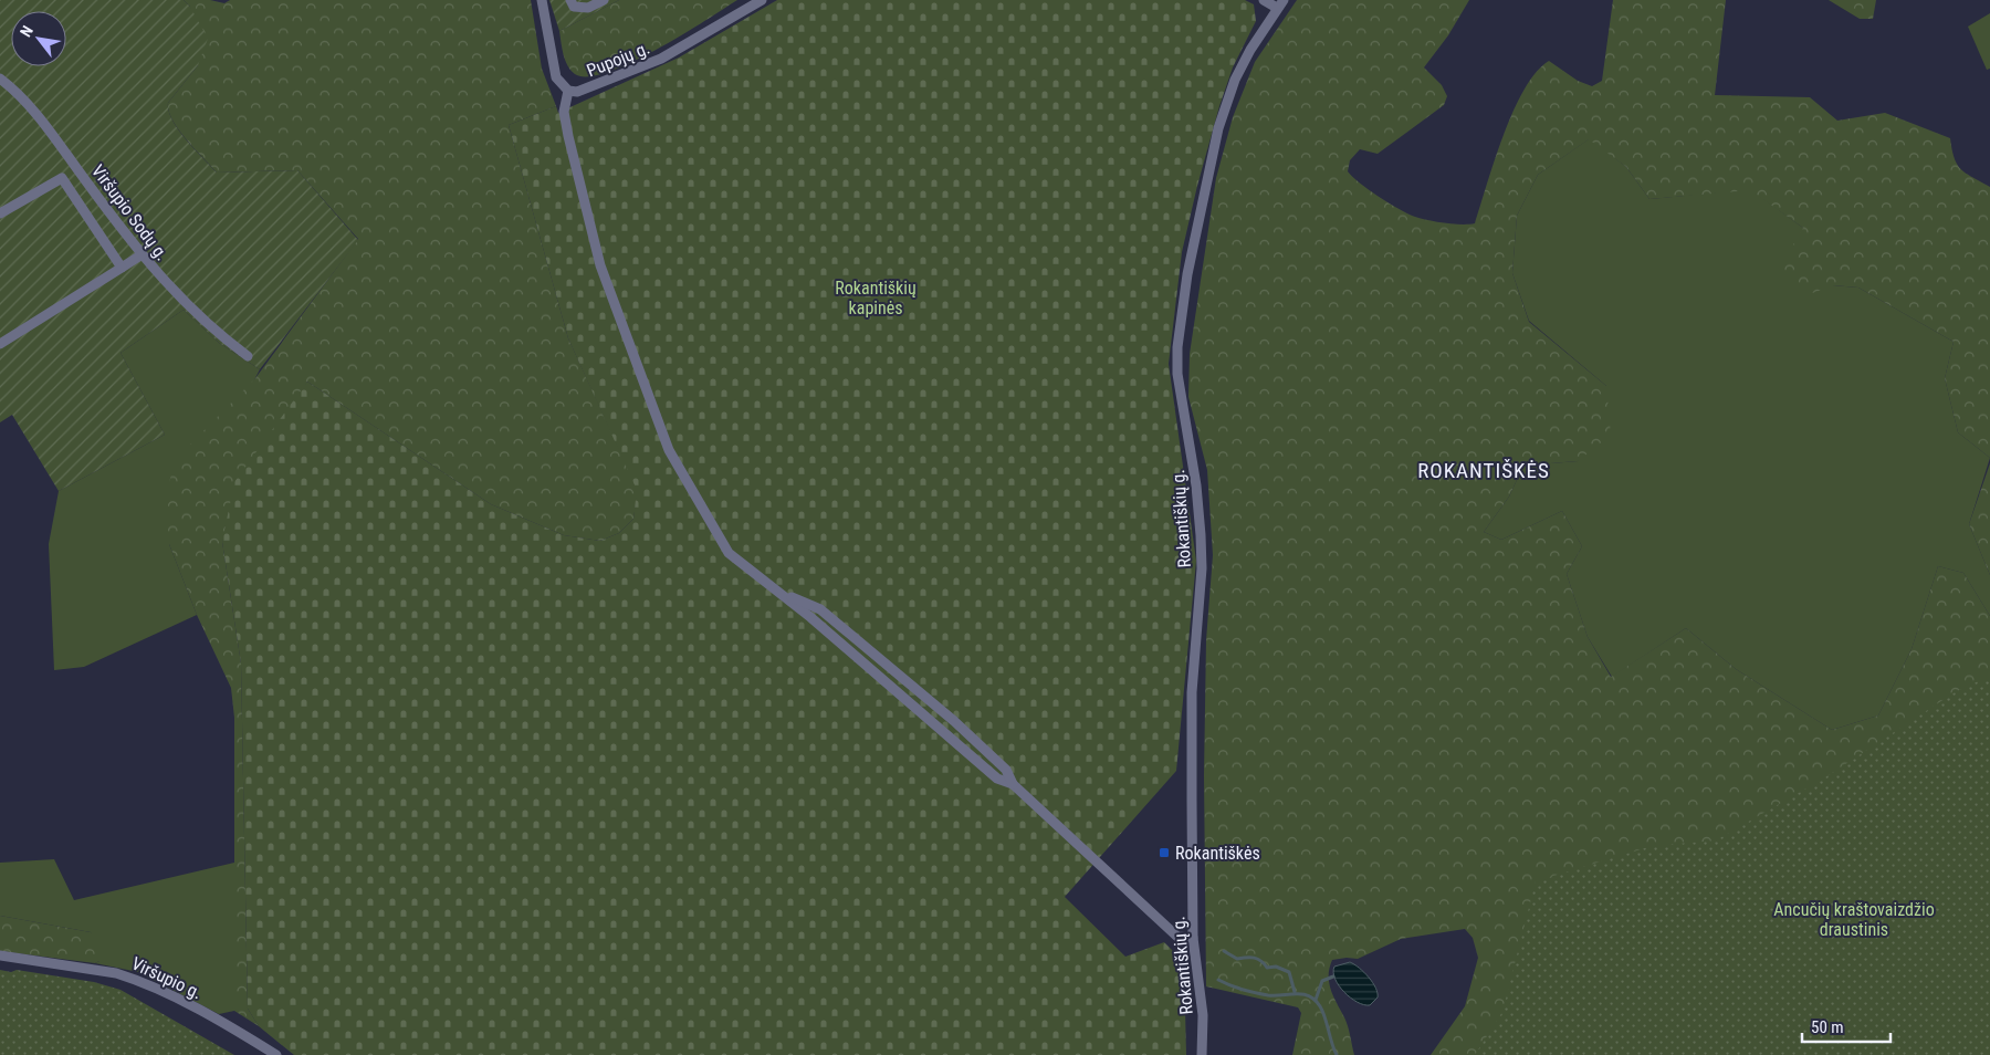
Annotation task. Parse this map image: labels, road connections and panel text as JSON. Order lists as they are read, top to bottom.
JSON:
{
  "streets": {
    "street": [
      "Pupojų g.",
      "Viršupio Sodų g.",
      "Rokantiškių g.",
      "Viršupio g."
    ]
  },
  "districts": ["ROKANTIŠKĖS"],
  "parks": ["Rokantiškių kapinės", "Ancučių kraštovaizdžio draustinis"],
  "places": {
    "transit": ["Rokantiškės"]
  },
  "scale_bar": "50 m",
  "north": "top left"
}
